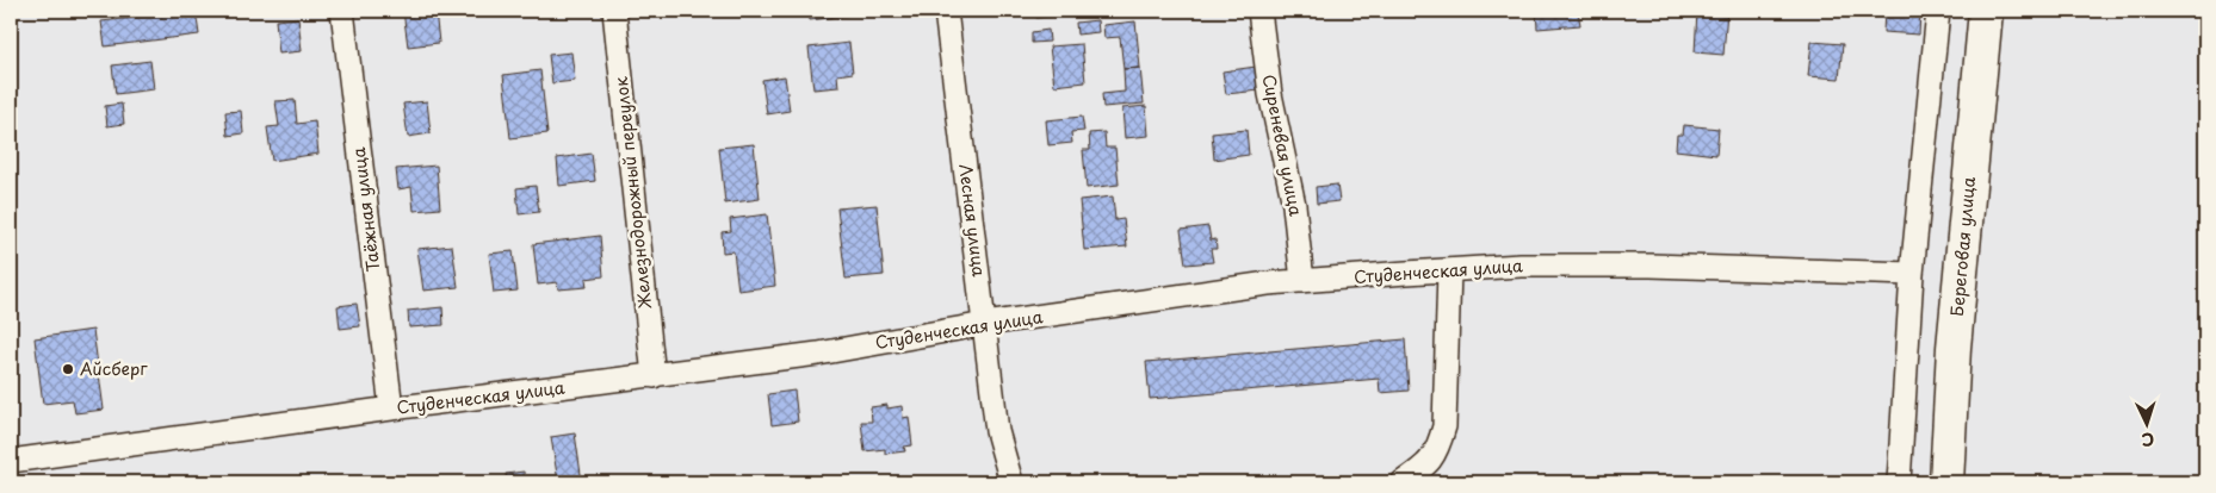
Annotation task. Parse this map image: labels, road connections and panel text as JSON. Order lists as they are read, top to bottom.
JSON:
{
  "streets": {
    "main road": ["Береговая улица"],
    "street": [
      "Сиреневая улица",
      "Железнодорожный переулок",
      "Таёжная улица",
      "Лесная улица",
      "Студенческая улица"
    ]
  },
  "crossings": [
    ["Сиреневая улица", "Студенческая улица"],
    ["Железнодорожный переулок", "Студенческая улица"],
    ["Таёжная улица", "Студенческая улица"],
    ["Лесная улица", "Студенческая улица"]
  ],
  "places": ["Айсберг"],
  "north": "bottom"
}
